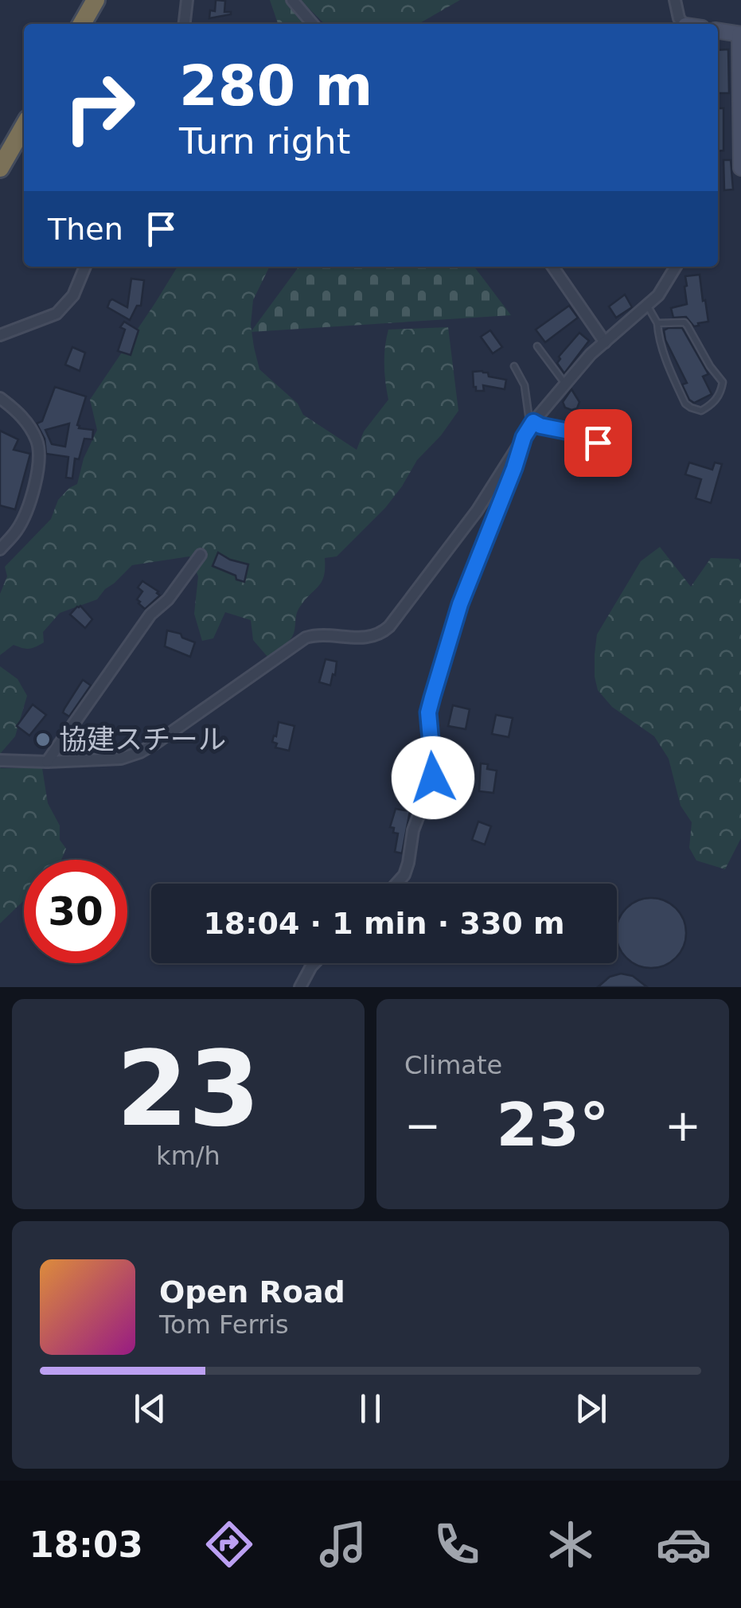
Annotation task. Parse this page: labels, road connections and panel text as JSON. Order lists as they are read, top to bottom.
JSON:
{
  "places": ["協建スチール"],
  "page": {
    "turn": ["280 m", "Turn right"],
    "then": "Then",
    "limit": "30",
    "trip": "18:04 · 1 min · 330 m",
    "tile": [
      ["23", "km/h"],
      "Climate"
    ],
    "heat": ["−", "23°", "+"],
    "song": ["Open Road", "Tom Ferris"],
    "tabs": "18:03"
  }
}
